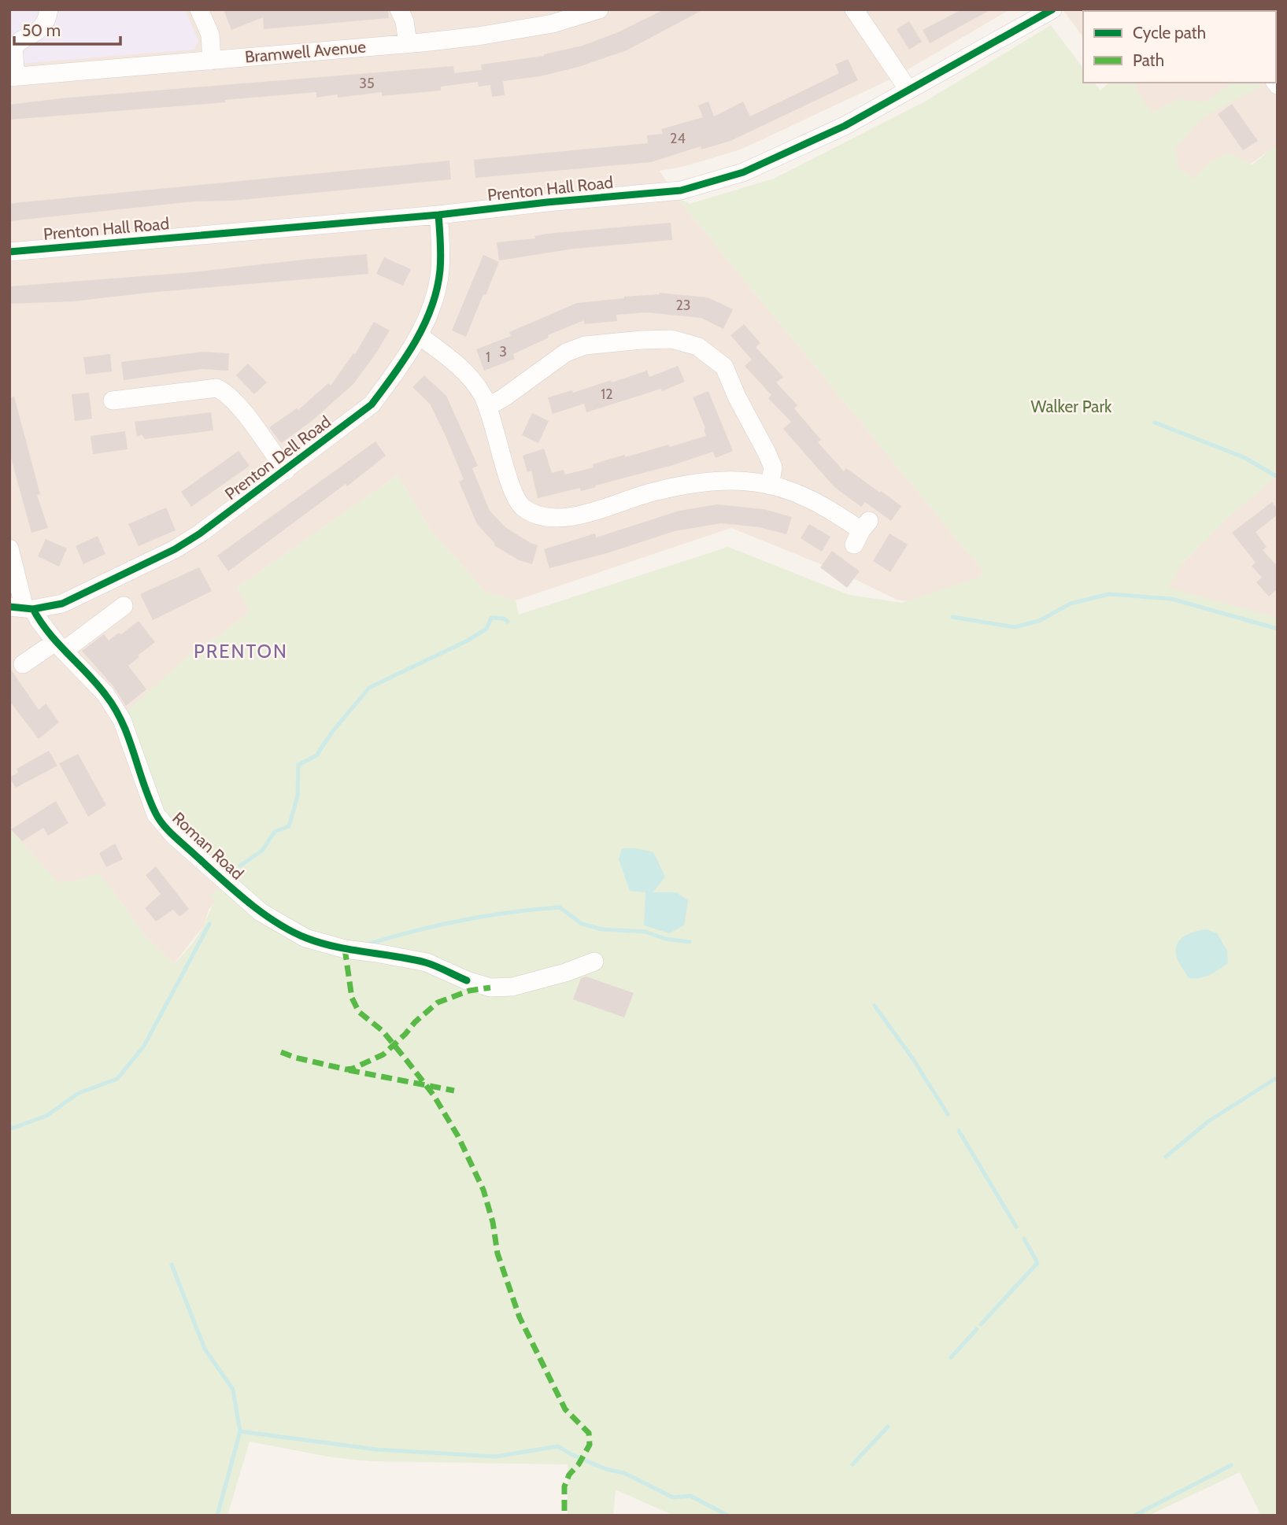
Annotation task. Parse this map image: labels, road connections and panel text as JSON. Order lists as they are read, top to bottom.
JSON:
{
  "streets": {
    "street": [
      "Bramwell Avenue",
      "Prenton Hall Road",
      "Prenton Dell Road",
      "Roman Road"
    ]
  },
  "crossings": [
    ["Prenton Hall Road", "Prenton Dell Road"],
    ["Prenton Dell Road", "Roman Road"]
  ],
  "districts": ["PRENTON"],
  "parks": ["Walker Park"],
  "house_numbers": [
    "35",
    "24",
    "23",
    "3",
    "1",
    "12"
  ],
  "legend": ["Cycle path", "Path"],
  "scale_bar": "50 m"
}
